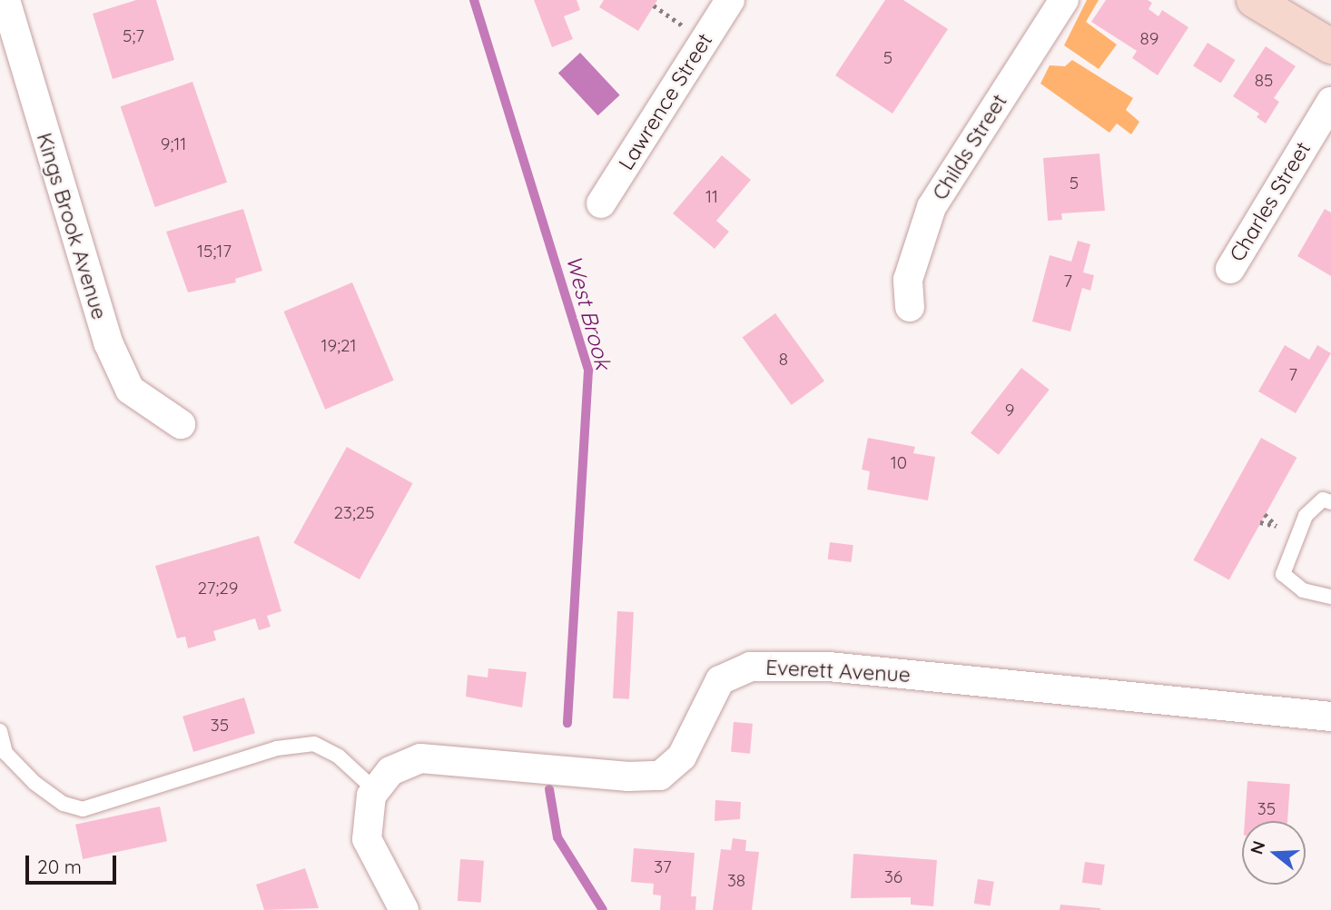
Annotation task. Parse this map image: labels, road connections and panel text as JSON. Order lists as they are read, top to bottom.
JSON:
{
  "streets": {
    "street": [
      "Lawrence Street",
      "Childs Street",
      "Charles Street",
      "Kings Brook Avenue",
      "Everett Avenue"
    ]
  },
  "water": ["West Brook"],
  "house_numbers": [
    "5;7",
    "89",
    "5",
    "85",
    "9;11",
    "5",
    "11",
    "15;17",
    "7",
    "19;21",
    "8",
    "7",
    "9",
    "10",
    "23;25",
    "27;29",
    "35",
    "35",
    "37",
    "36",
    "38"
  ],
  "scale_bar": "20 m",
  "north": "left"
}
